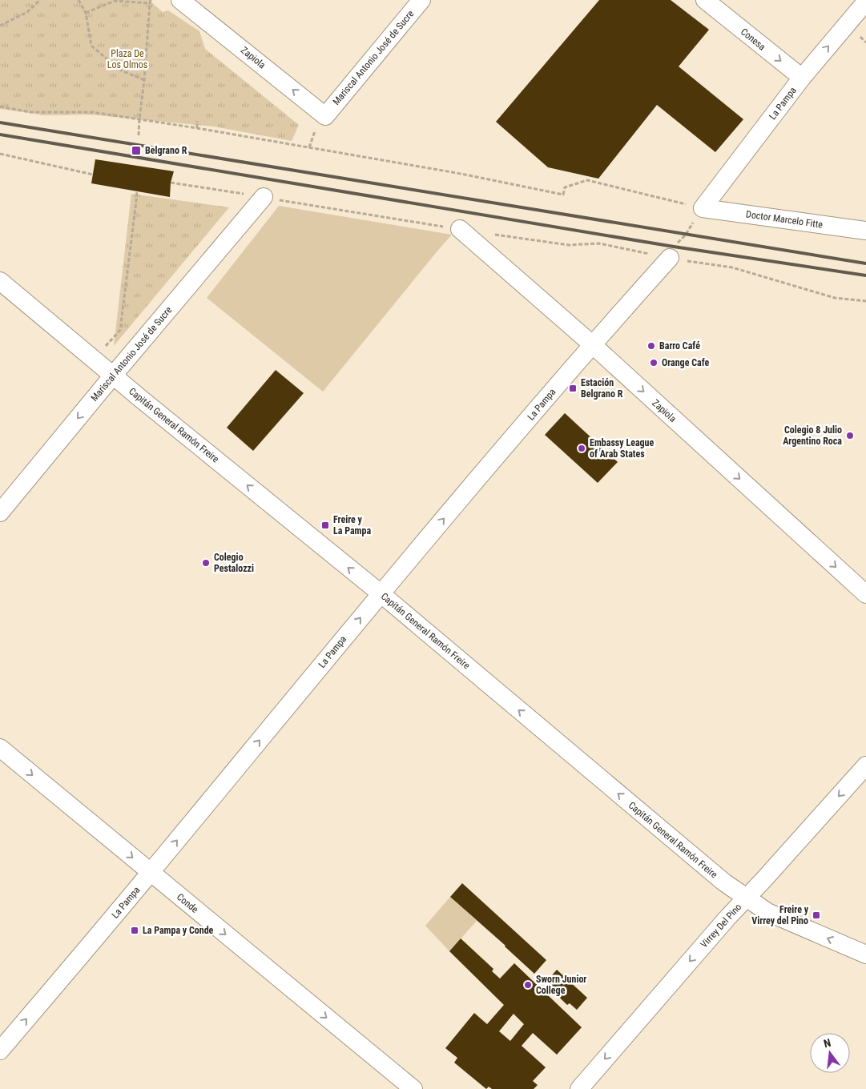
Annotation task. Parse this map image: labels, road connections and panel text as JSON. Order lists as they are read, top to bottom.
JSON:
{
  "streets": {
    "street": [
      "Conesa",
      "Zapiola",
      "Mariscal Antonio José de Sucre",
      "La Pampa",
      "Doctor Marcelo Fitte",
      "Capitán General Ramón Freire",
      "Conde",
      "Virrey Del Pino"
    ]
  },
  "crossings": [
    ["Conesa", "La Pampa"],
    ["Zapiola", "Mariscal Antonio José de Sucre"],
    ["Zapiola", "La Pampa"],
    ["Mariscal Antonio José de Sucre", "Capitán General Ramón Freire"],
    ["La Pampa", "Doctor Marcelo Fitte"],
    ["La Pampa", "Capitán General Ramón Freire"],
    ["La Pampa", "Conde"],
    ["Capitán General Ramón Freire", "Virrey Del Pino"]
  ],
  "one_way": [
    "Conesa",
    "La Pampa",
    "Capitán General Ramón Freire",
    "Conde",
    "Virrey Del Pino"
  ],
  "parks": ["Plaza De Los Olmos"],
  "places": {
    "transit": [
      "Belgrano R",
      "Estación Belgrano R",
      "Freire y La Pampa",
      "Freire y Virrey del Pino",
      "La Pampa y Conde"
    ],
    "other": [
      "Barro Café",
      "Orange Cafe",
      "Colegio 8 Julio Argentino Roca",
      "Embassy League of Arab States",
      "Colegio Pestalozzi",
      "Sworn Junior College"
    ]
  },
  "north": "top"
}
